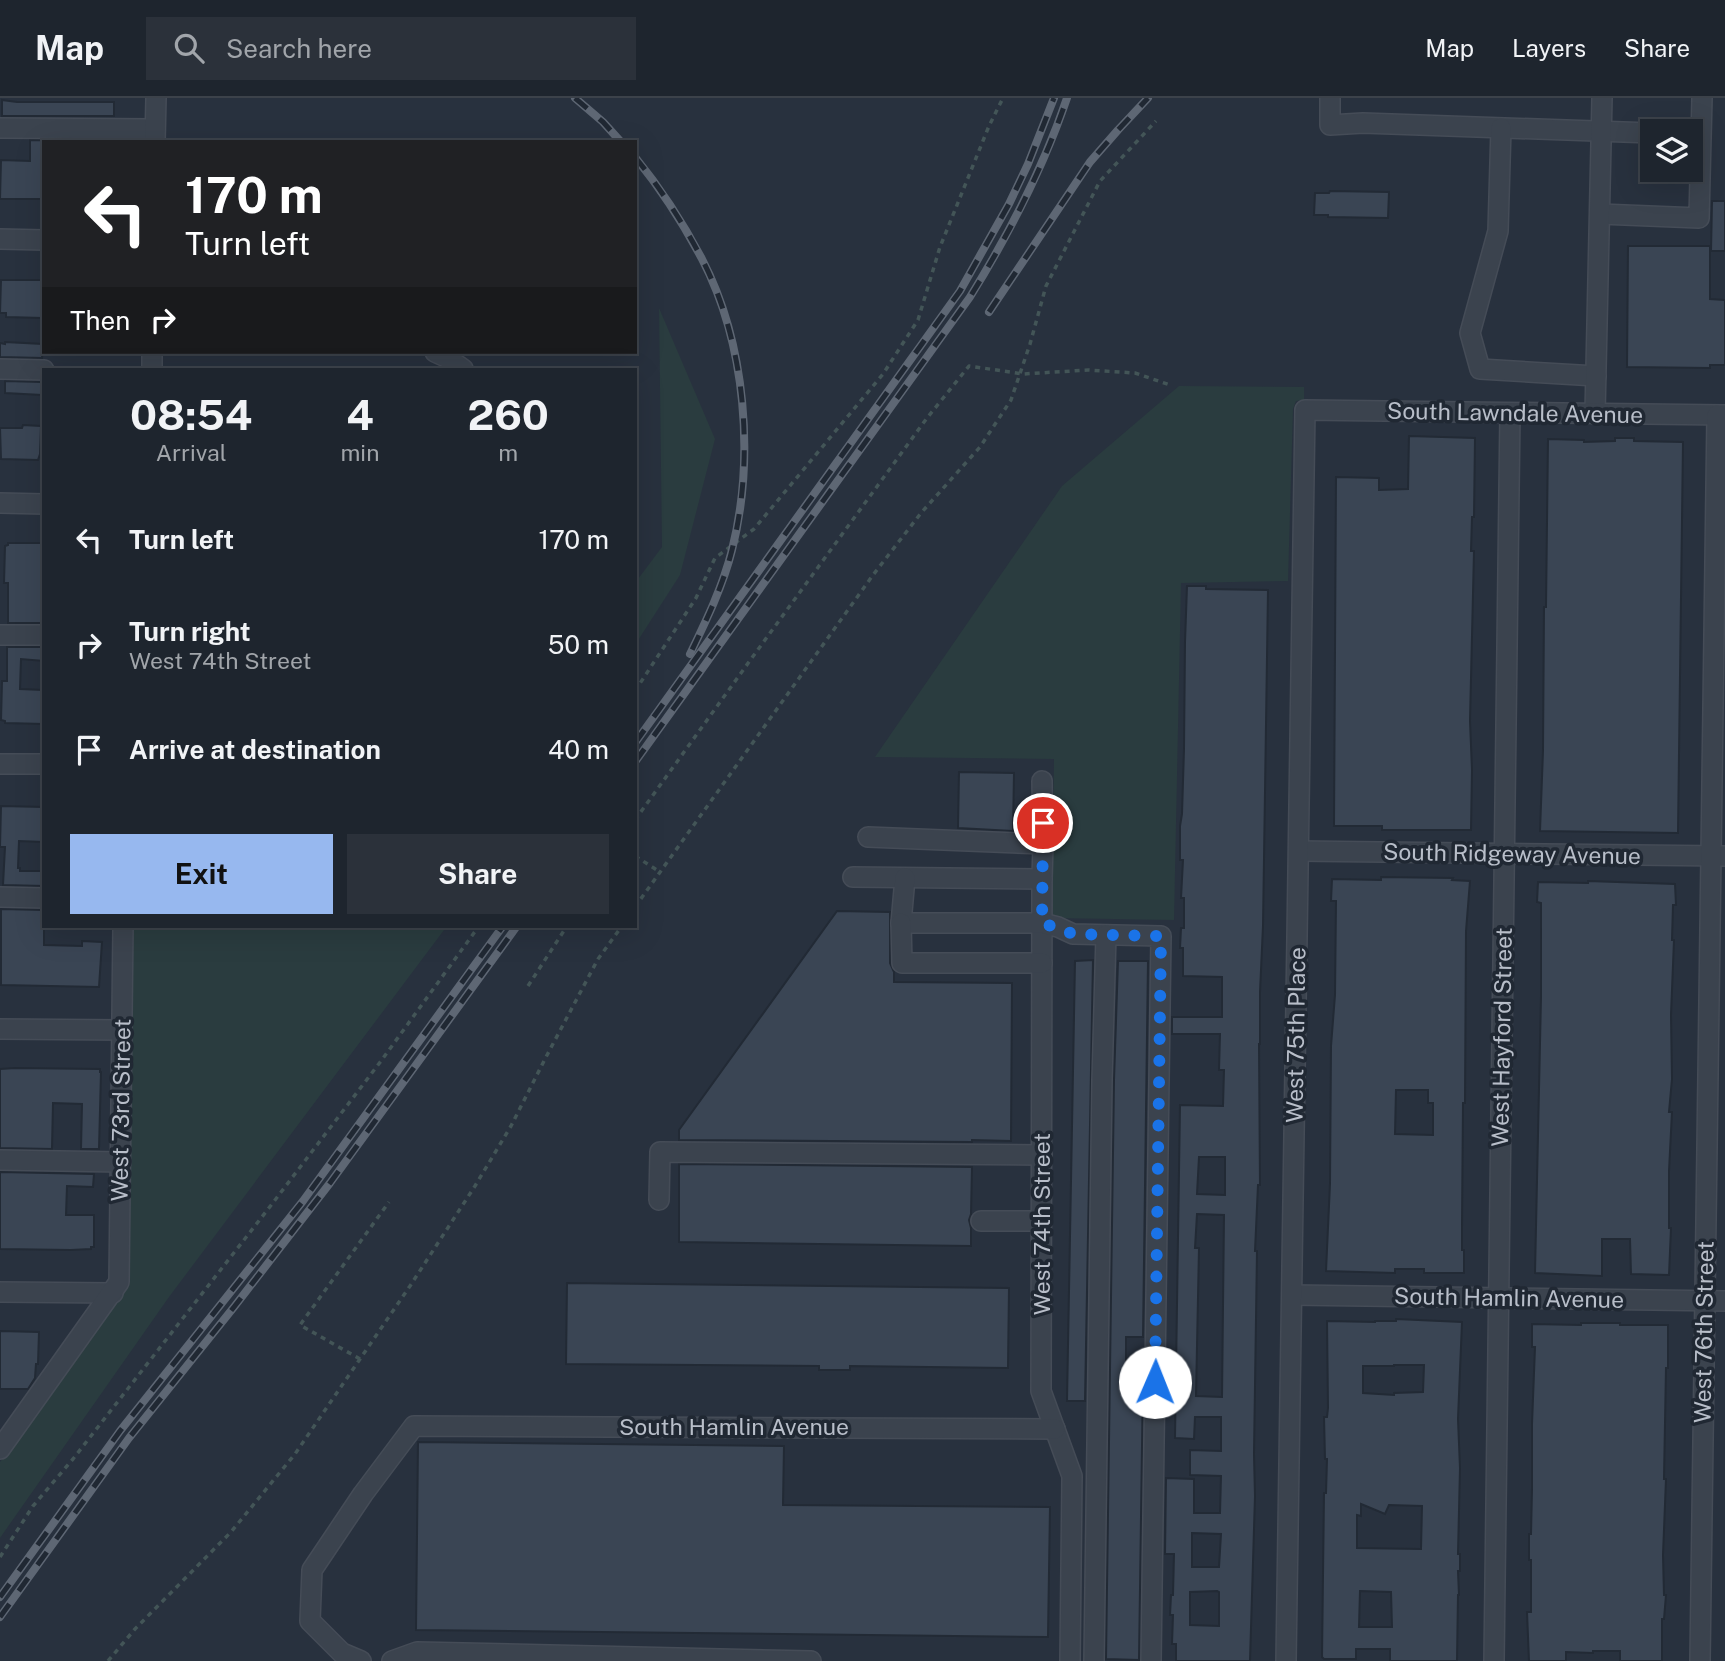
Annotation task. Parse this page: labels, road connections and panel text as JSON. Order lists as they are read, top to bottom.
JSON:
{
  "streets": {
    "street": [
      "South Lawndale Avenue",
      "South Ridgeway Avenue",
      "West 75th Place",
      "West Hayford Street",
      "West 73rd Street",
      "West 74th Street",
      "South Hamlin Avenue",
      "West 76th Street"
    ]
  },
  "crossings": [
    ["South Lawndale Avenue", "West 75th Place"],
    ["South Lawndale Avenue", "West Hayford Street"],
    ["South Lawndale Avenue", "West 76th Street"],
    ["South Ridgeway Avenue", "West 75th Place"],
    ["South Ridgeway Avenue", "West Hayford Street"],
    ["South Ridgeway Avenue", "West 76th Street"],
    ["West 75th Place", "South Hamlin Avenue"],
    ["West Hayford Street", "South Hamlin Avenue"],
    ["West 74th Street", "South Hamlin Avenue"],
    ["South Hamlin Avenue", "West 76th Street"]
  ],
  "page": {
    "header": "Map",
    "search": "Search here",
    "nav": ["Map", "Layers", "Share"],
    "turn": ["170 m", "Turn left"],
    "then": "Then",
    "eta": [
      "08:54",
      "Arrival",
      "4",
      "min",
      "260",
      "m"
    ],
    "list": [
      {
        "name": "Turn left",
        "value": "170 m"
      },
      {
        "name": "Turn right",
        "note": "West 74th Street",
        "value": "50 m"
      },
      {
        "name": "Arrive at destination",
        "value": "40 m"
      }
    ],
    "buttons": ["Exit", "Share"]
  }
}
